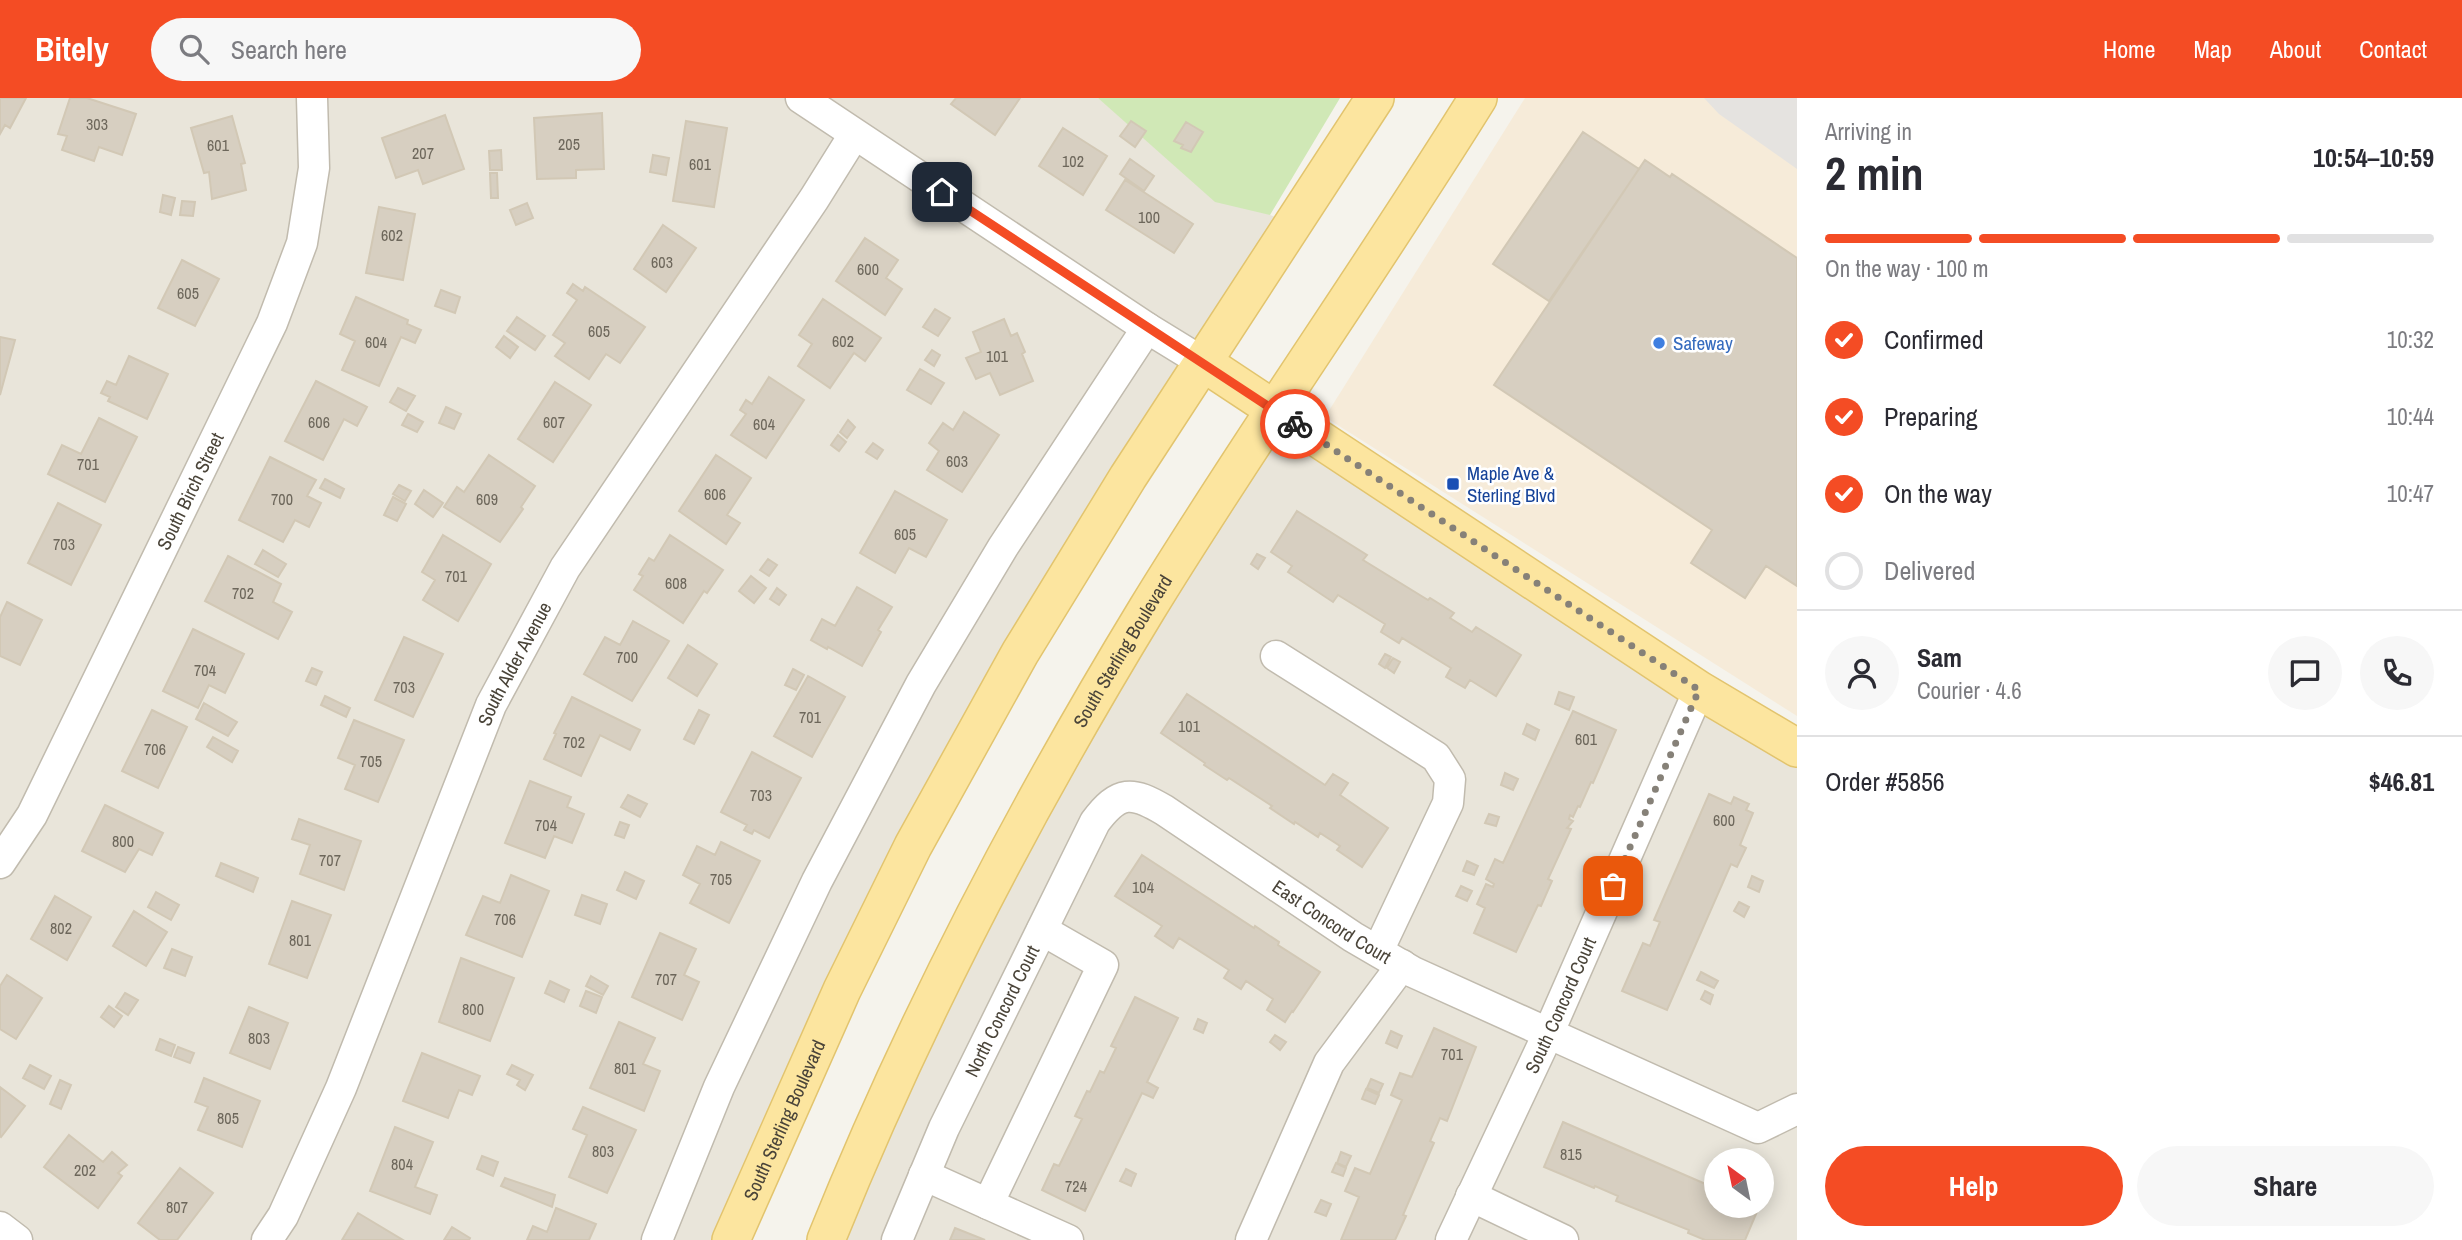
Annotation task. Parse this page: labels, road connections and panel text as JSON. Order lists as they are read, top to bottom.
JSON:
{
  "streets": {
    "main road": ["South Sterling Boulevard"],
    "street": [
      "South Birch Street",
      "South Alder Avenue",
      "East Concord Court",
      "South Concord Court",
      "North Concord Court"
    ]
  },
  "crossings": [
    ["East Concord Court", "South Concord Court"],
    ["East Concord Court", "North Concord Court"]
  ],
  "places": {
    "other": ["Safeway"],
    "transit": ["Maple Ave & Sterling Blvd"]
  },
  "house_numbers": [
    "303",
    "205",
    "601",
    "207",
    "102",
    "601",
    "100",
    "602",
    "603",
    "600",
    "605",
    "605",
    "602",
    "604",
    "101",
    "606",
    "607",
    "604",
    "603",
    "701",
    "606",
    "700",
    "609",
    "605",
    "703",
    "701",
    "608",
    "702",
    "700",
    "704",
    "703",
    "701",
    "101",
    "601",
    "702",
    "706",
    "705",
    "703",
    "600",
    "704",
    "800",
    "707",
    "705",
    "104",
    "706",
    "802",
    "801",
    "707",
    "800",
    "803",
    "701",
    "801",
    "805",
    "803",
    "815",
    "804",
    "202",
    "724",
    "807"
  ],
  "north": "top left",
  "page": {
    "header": "Bitely",
    "search": "Search here",
    "nav": [
      "Home",
      "Map",
      "About",
      "Contact"
    ],
    "heading": ["2 min", "Arriving in", "10:54–10:59"],
    "panel": [
      "Sam",
      "Courier · 4.6",
      "Order #5856",
      "$46.81"
    ],
    "bar": "On the way · 100 m",
    "list": [
      ["Confirmed", "10:32"],
      ["Preparing", "10:44"],
      ["On the way", "10:47"],
      "Delivered"
    ],
    "buttons": ["Help", "Share"]
  }
}
